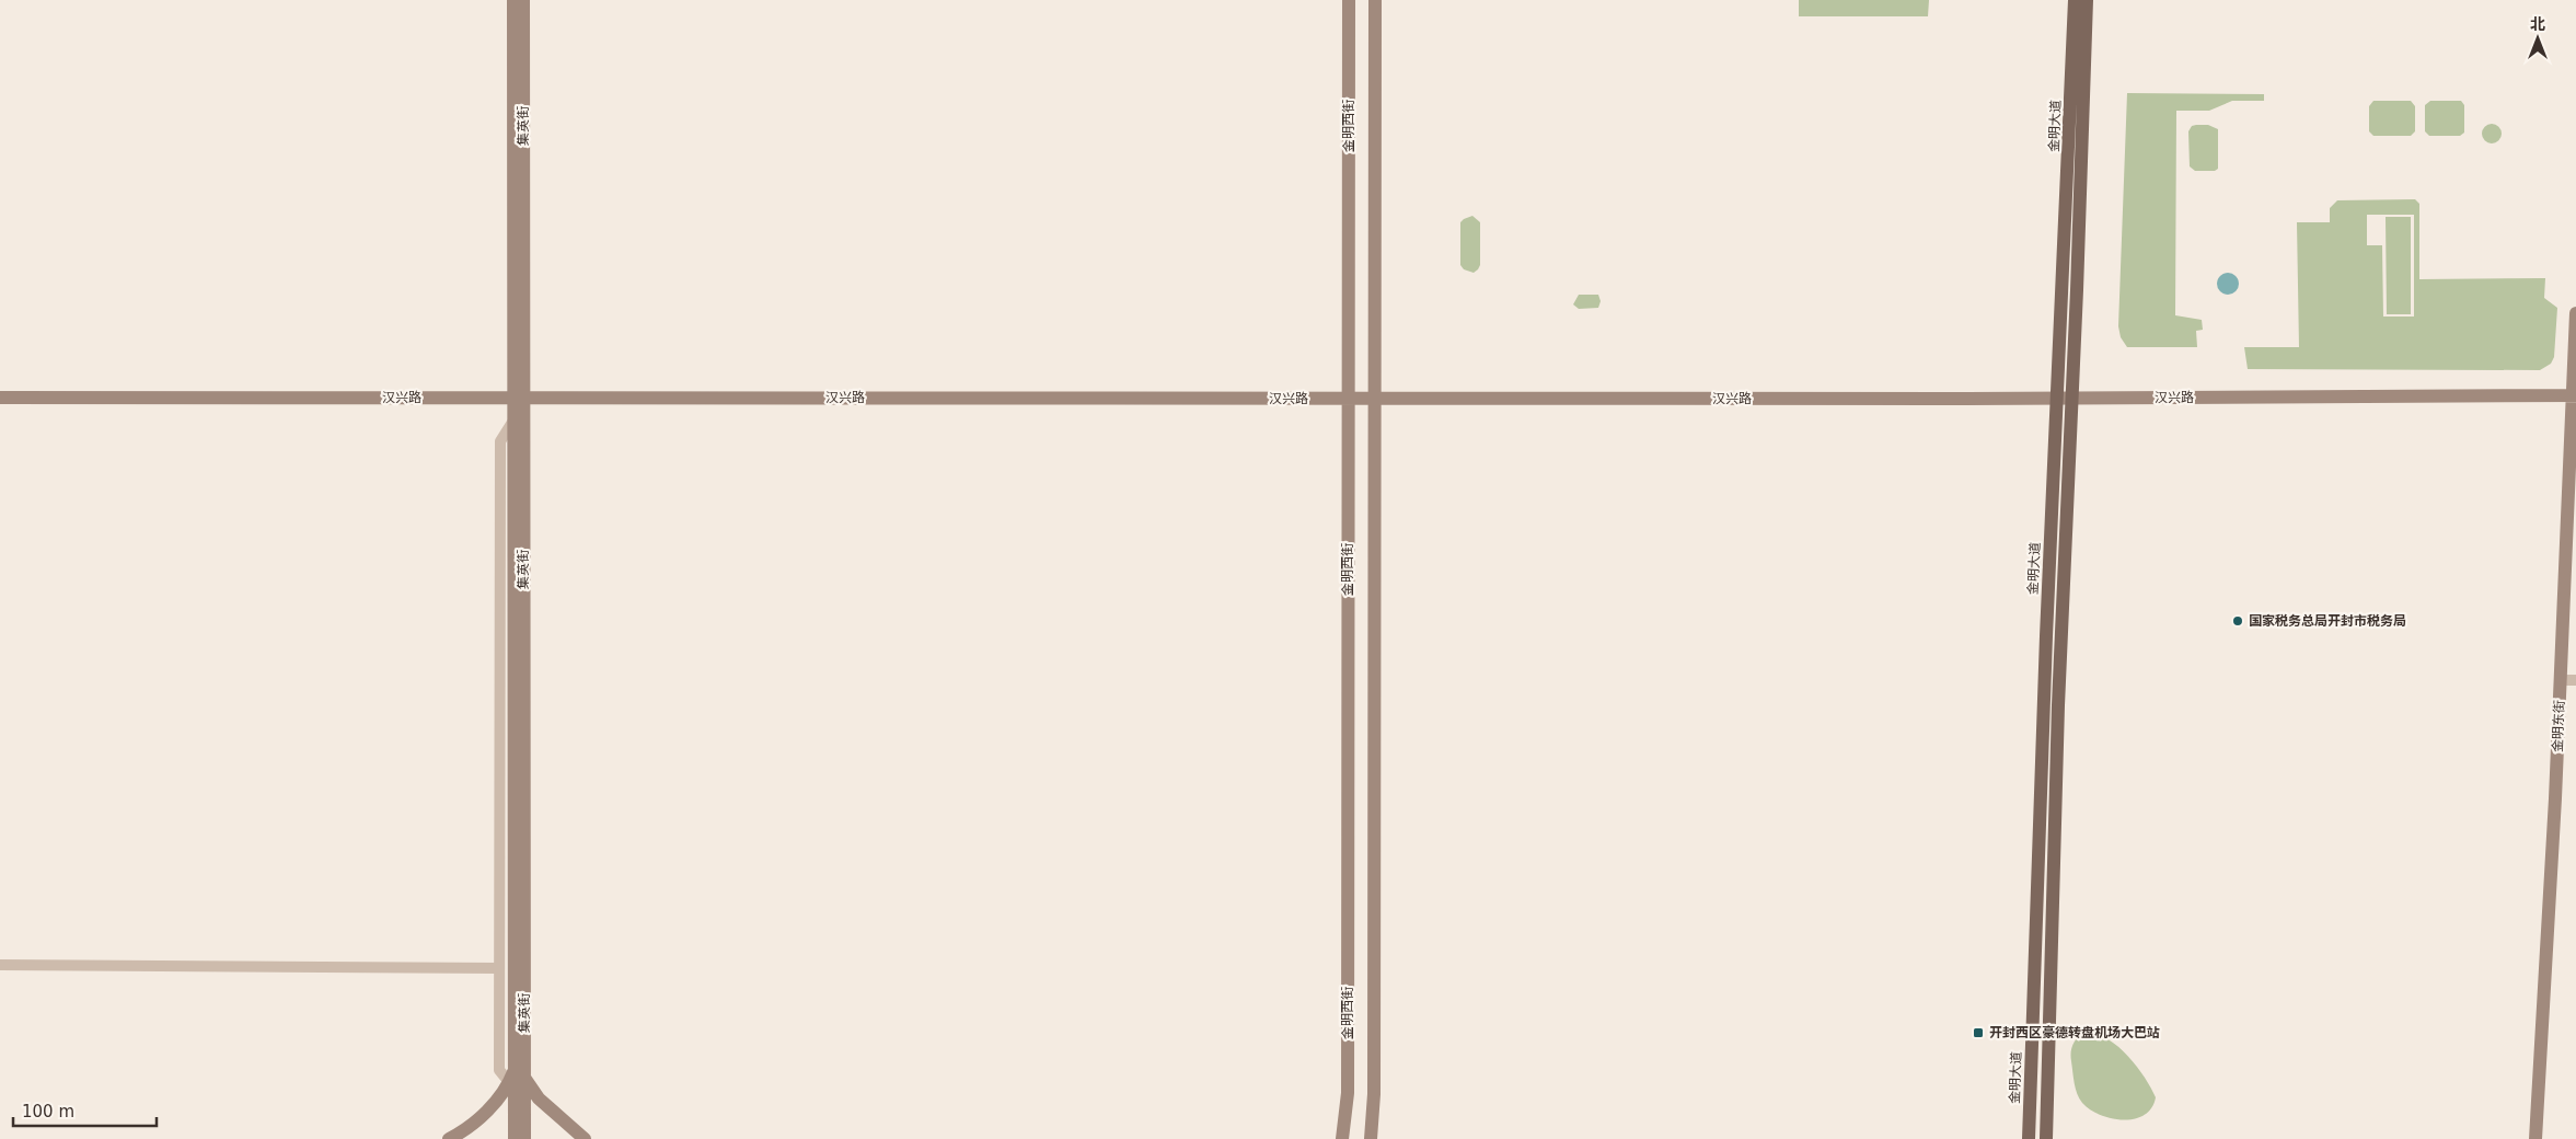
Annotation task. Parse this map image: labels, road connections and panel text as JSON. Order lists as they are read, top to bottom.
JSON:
{
  "streets": {
    "main road": ["金明大道"],
    "street": [
      "集英街",
      "金明西街",
      "汉兴路",
      "金明东街"
    ]
  },
  "crossings": [
    ["集英街", "汉兴路"],
    ["金明西街", "汉兴路"],
    ["金明大道", "汉兴路"],
    ["汉兴路", "金明东街"]
  ],
  "places": {
    "other": ["国家税务总局开封市税务局"],
    "transit": ["开封西区豪德转盘机场大巴站"]
  },
  "scale_bar": "100 m",
  "north": "top"
}
